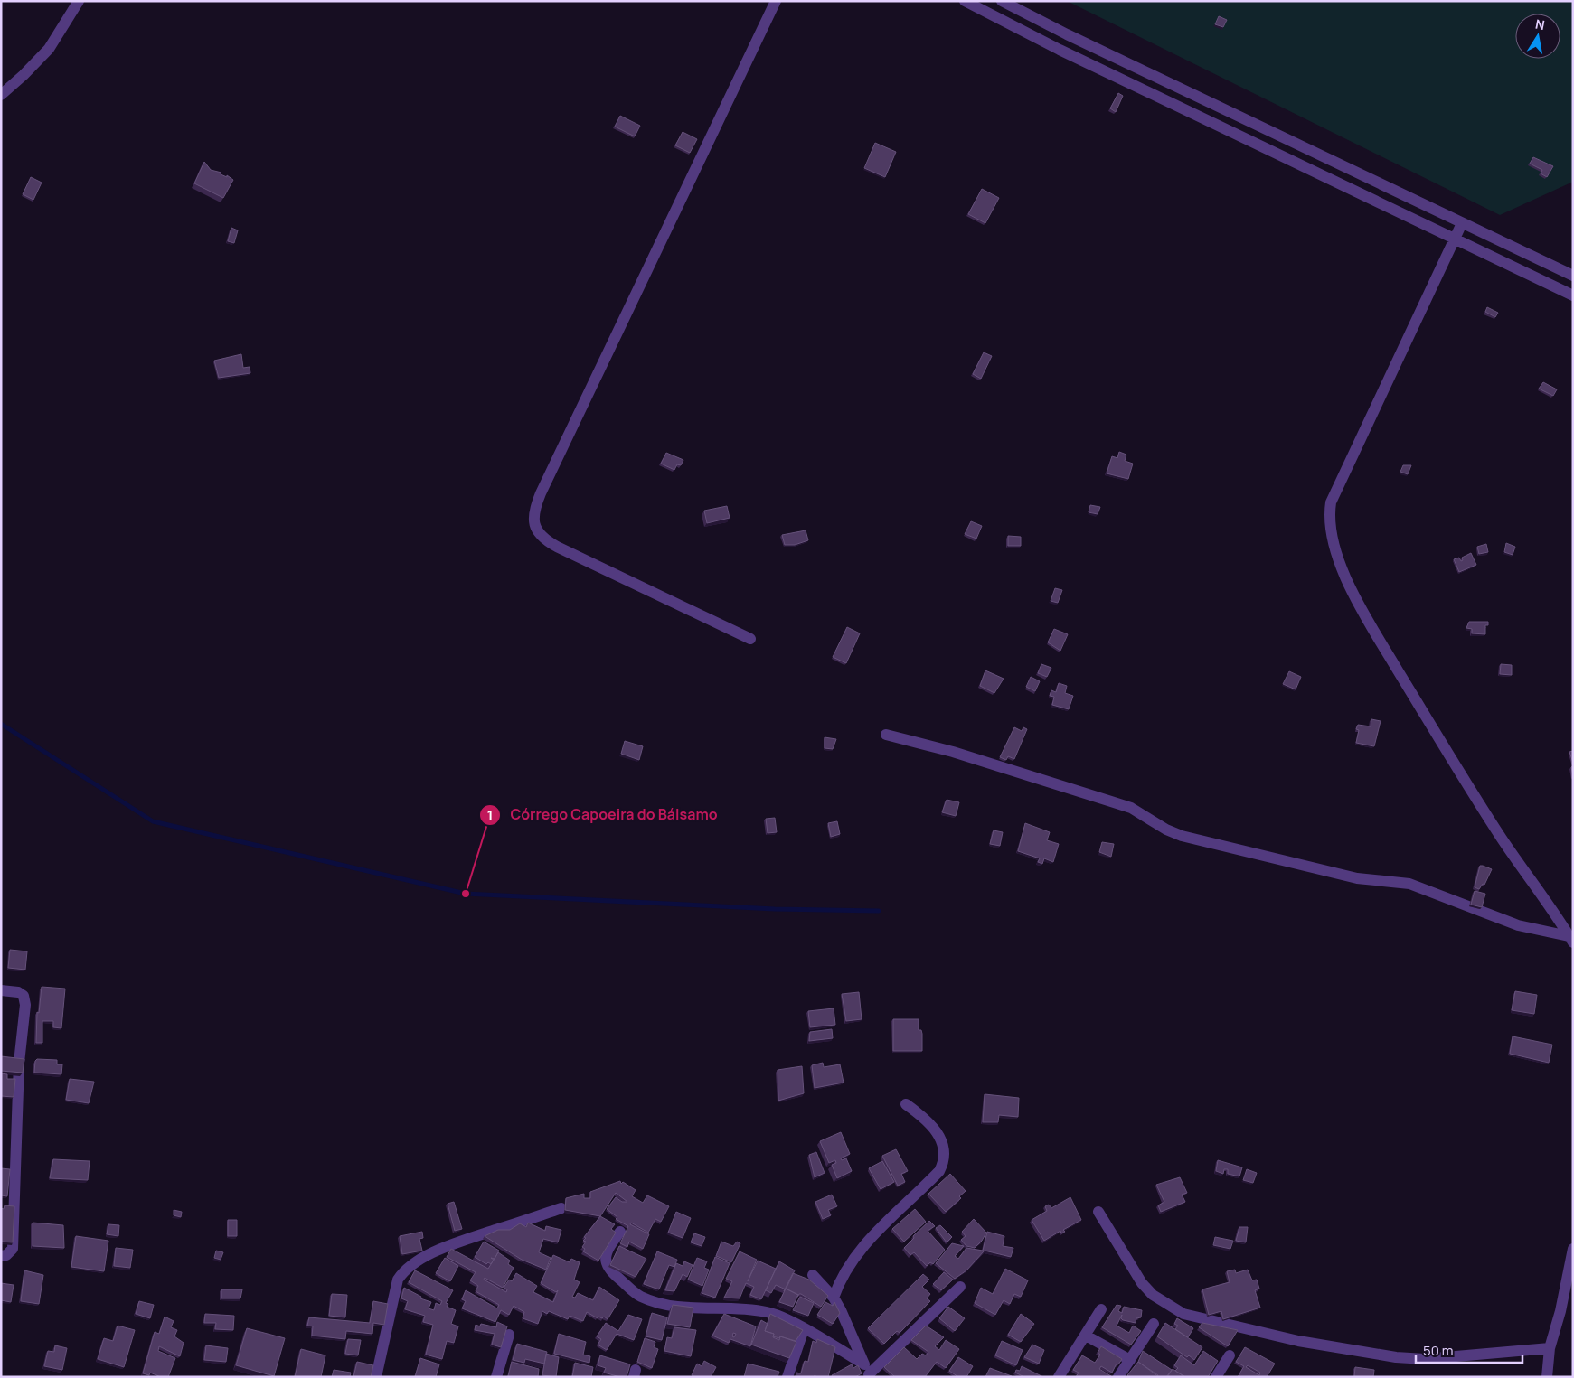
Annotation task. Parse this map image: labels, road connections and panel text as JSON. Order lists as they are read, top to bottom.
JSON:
{
  "places": ["Córrego Capoeira do Bálsamo"],
  "scale_bar": "50 m",
  "north": "top"
}
